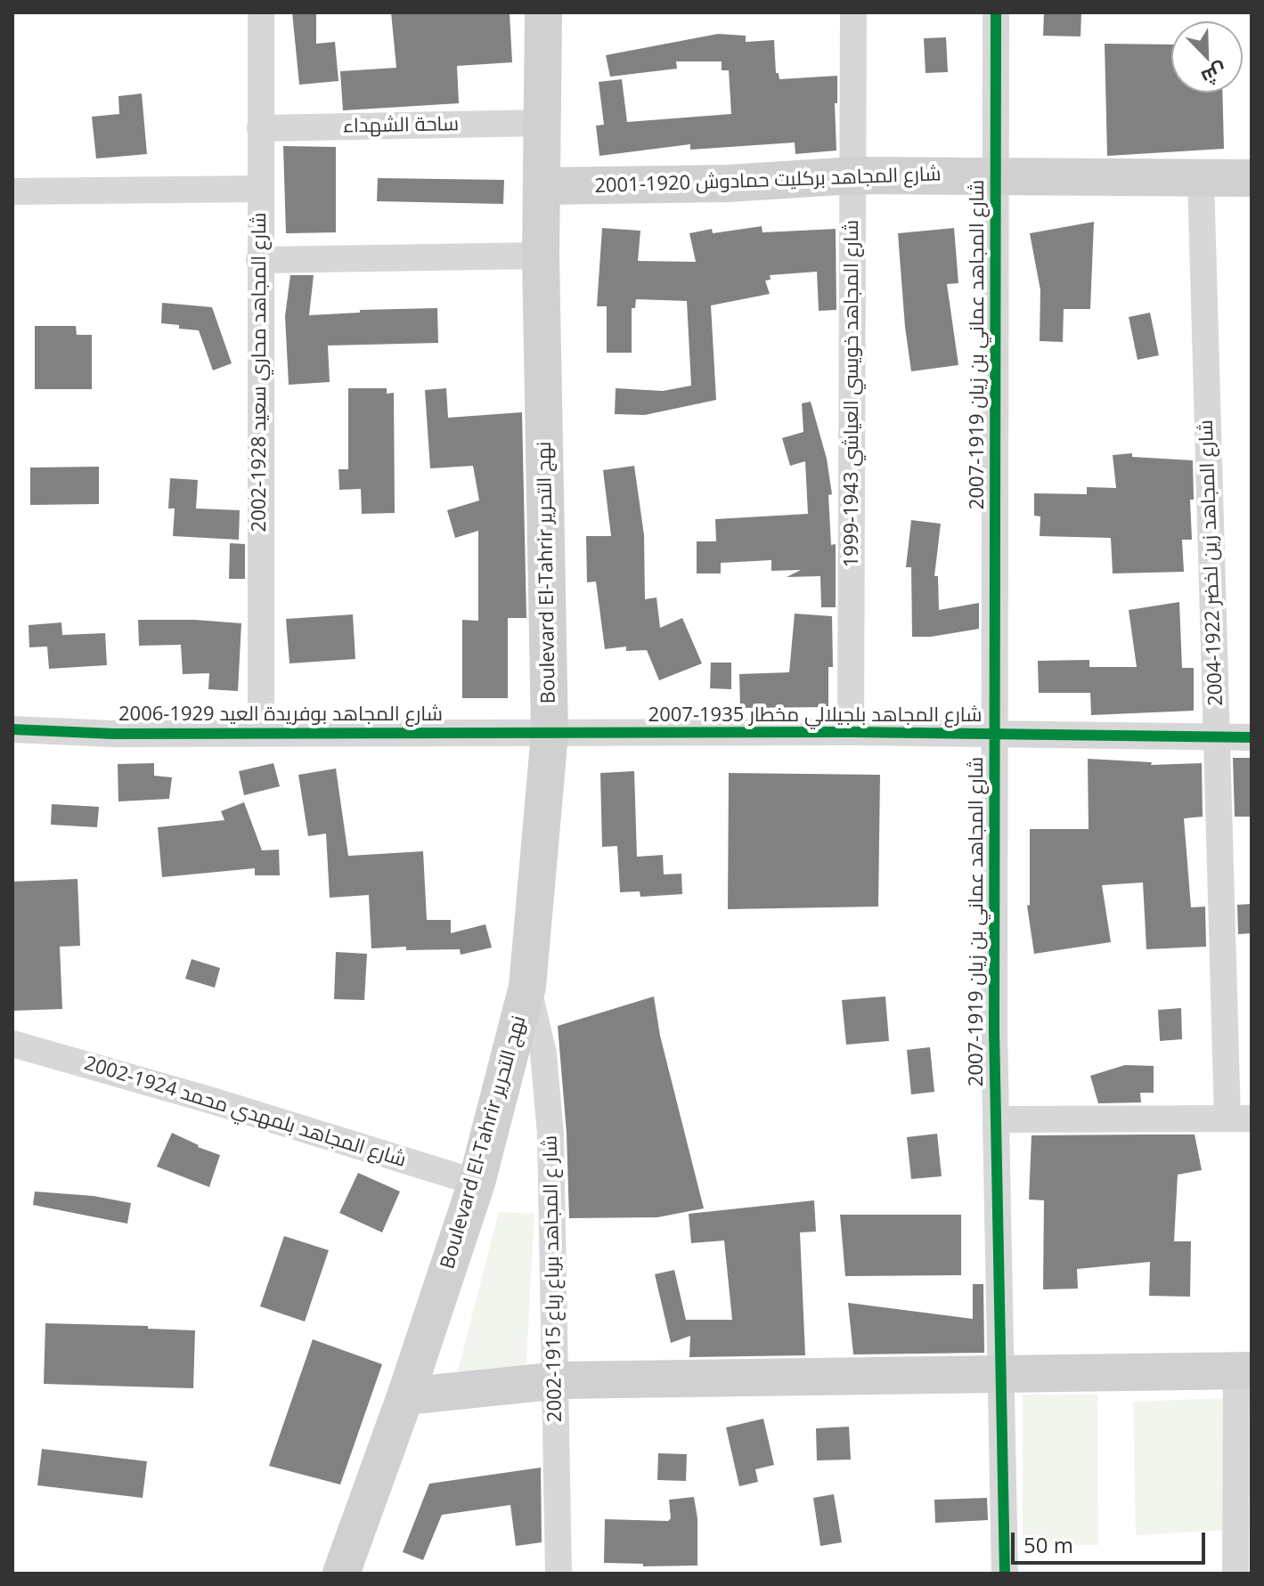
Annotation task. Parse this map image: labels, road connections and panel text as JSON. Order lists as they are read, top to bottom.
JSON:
{
  "streets": {
    "main road": ["شارع المجاهد بركليت حمادوش 1920-2001", "Boulevard El-Tahrir نهج التحرير"],
    "street": [
      "ساحة الشهداء",
      "شارع المجاهد عماني بن زيان 1919-2007",
      "شارع المجاهد محاري سعيد 1928-2002",
      "شارع المجاهد خويسي العياشي 1943-1999",
      "شارع المجاهد زين لخضر 1922-2004",
      "شارع المجاهد بوفريدة العيد 1929-2006",
      "شارع المجاهد بلجيلالي مخطار 1935-2007",
      "شارع المجاهد بلمهدي محمد 1924-2002",
      "شار ع المجاهد برباع رباع 1915-2002"
    ]
  },
  "crossings": [
    ["ساحة الشهداء", "شارع المجاهد محاري سعيد 1928-2002"],
    ["ساحة الشهداء", "Boulevard El-Tahrir نهج التحرير"],
    ["شارع المجاهد بركليت حمادوش 1920-2001", "شارع المجاهد عماني بن زيان 1919-2007"],
    ["شارع المجاهد بركليت حمادوش 1920-2001", "شارع المجاهد خويسي العياشي 1943-1999"],
    ["شارع المجاهد بركليت حمادوش 1920-2001", "شارع المجاهد زين لخضر 1922-2004"],
    ["شارع المجاهد بركليت حمادوش 1920-2001", "Boulevard El-Tahrir نهج التحرير"],
    ["شارع المجاهد عماني بن زيان 1919-2007", "شارع المجاهد بلجيلالي مخطار 1935-2007"],
    ["شارع المجاهد محاري سعيد 1928-2002", "شارع المجاهد بوفريدة العيد 1929-2006"],
    ["شارع المجاهد خويسي العياشي 1943-1999", "شارع المجاهد بلجيلالي مخطار 1935-2007"],
    ["شارع المجاهد زين لخضر 1922-2004", "شارع المجاهد بلجيلالي مخطار 1935-2007"],
    ["Boulevard El-Tahrir نهج التحرير", "شارع المجاهد بوفريدة العيد 1929-2006"],
    ["Boulevard El-Tahrir نهج التحرير", "شارع المجاهد بلجيلالي مخطار 1935-2007"],
    ["Boulevard El-Tahrir نهج التحرير", "شارع المجاهد بلمهدي محمد 1924-2002"],
    ["Boulevard El-Tahrir نهج التحرير", "شار ع المجاهد برباع رباع 1915-2002"],
    ["شارع المجاهد بوفريدة العيد 1929-2006", "شارع المجاهد بلجيلالي مخطار 1935-2007"]
  ],
  "scale_bar": "50 m",
  "north": "bottom right"
}
